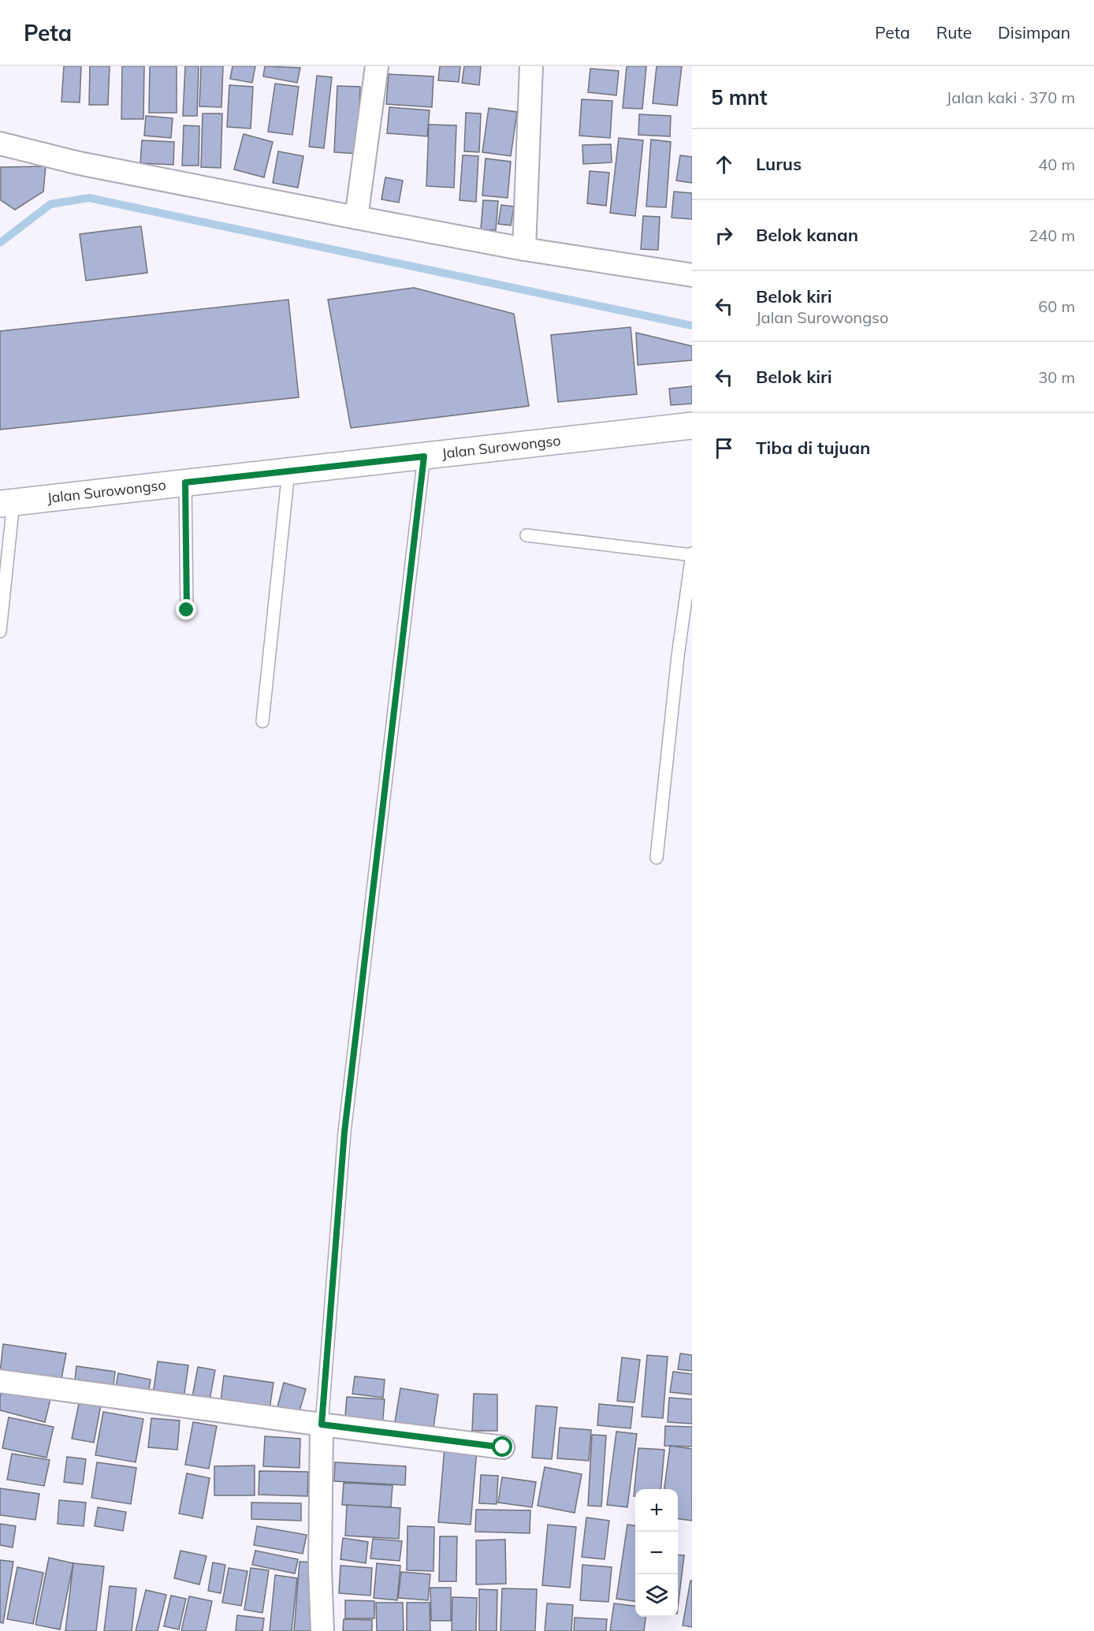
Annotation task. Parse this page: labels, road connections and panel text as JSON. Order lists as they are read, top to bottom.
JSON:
{
  "streets": {
    "street": ["Jalan Surowongso"]
  },
  "page": {
    "header": "Peta",
    "nav": ["Peta", "Rute", "Disimpan"],
    "heading": ["5 mnt", "Jalan kaki · 370 m"],
    "list": [
      ["Lurus", "40 m"],
      ["Belok kanan", "240 m"],
      ["Belok kiri", "Jalan Surowongso", "60 m"],
      ["Belok kiri", "30 m"],
      "Tiba di tujuan"
    ],
    "map_buttons": ["+", "−"]
  }
}
